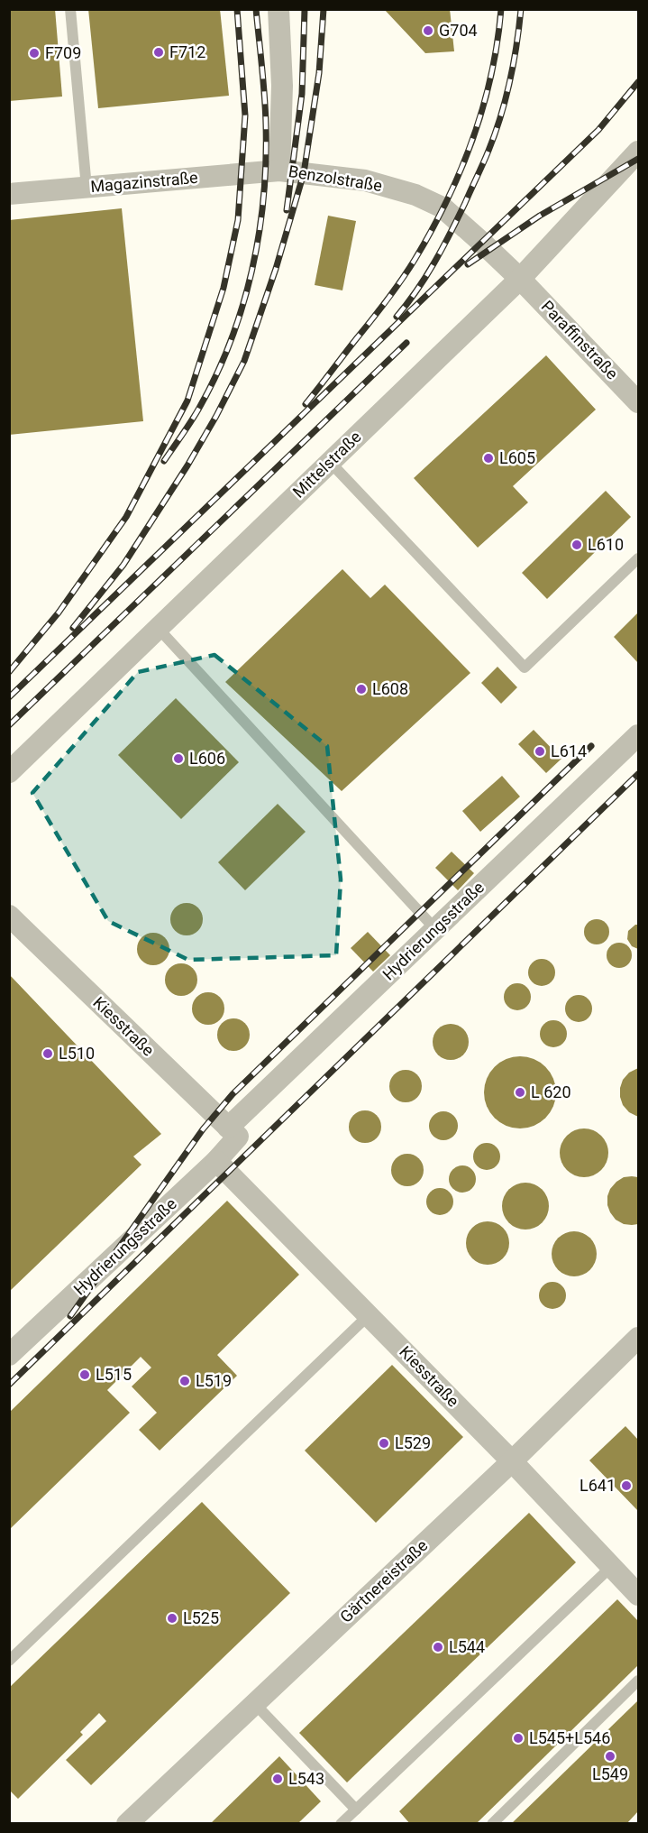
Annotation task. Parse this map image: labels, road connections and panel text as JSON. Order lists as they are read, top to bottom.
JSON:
{
  "streets": {
    "street": [
      "Benzolstraße",
      "Magazinstraße",
      "Paraffinstraße",
      "Mittelstraße",
      "Hydrierungsstraße",
      "Kiesstraße",
      "Gärtnereistraße"
    ]
  },
  "crossings": [
    ["Benzolstraße", "Magazinstraße"],
    ["Benzolstraße", "Paraffinstraße"],
    ["Benzolstraße", "Mittelstraße"],
    ["Paraffinstraße", "Mittelstraße"],
    ["Hydrierungsstraße", "Kiesstraße"],
    ["Kiesstraße", "Gärtnereistraße"]
  ],
  "places": [
    "G704",
    "F712",
    "F709",
    "L605",
    "L610",
    "L608",
    "L614",
    "L606",
    "L510",
    "L 620",
    "L515",
    "L519",
    "L529",
    "L641",
    "L525",
    "L544",
    "L545+L546",
    "L549",
    "L543"
  ]
}
